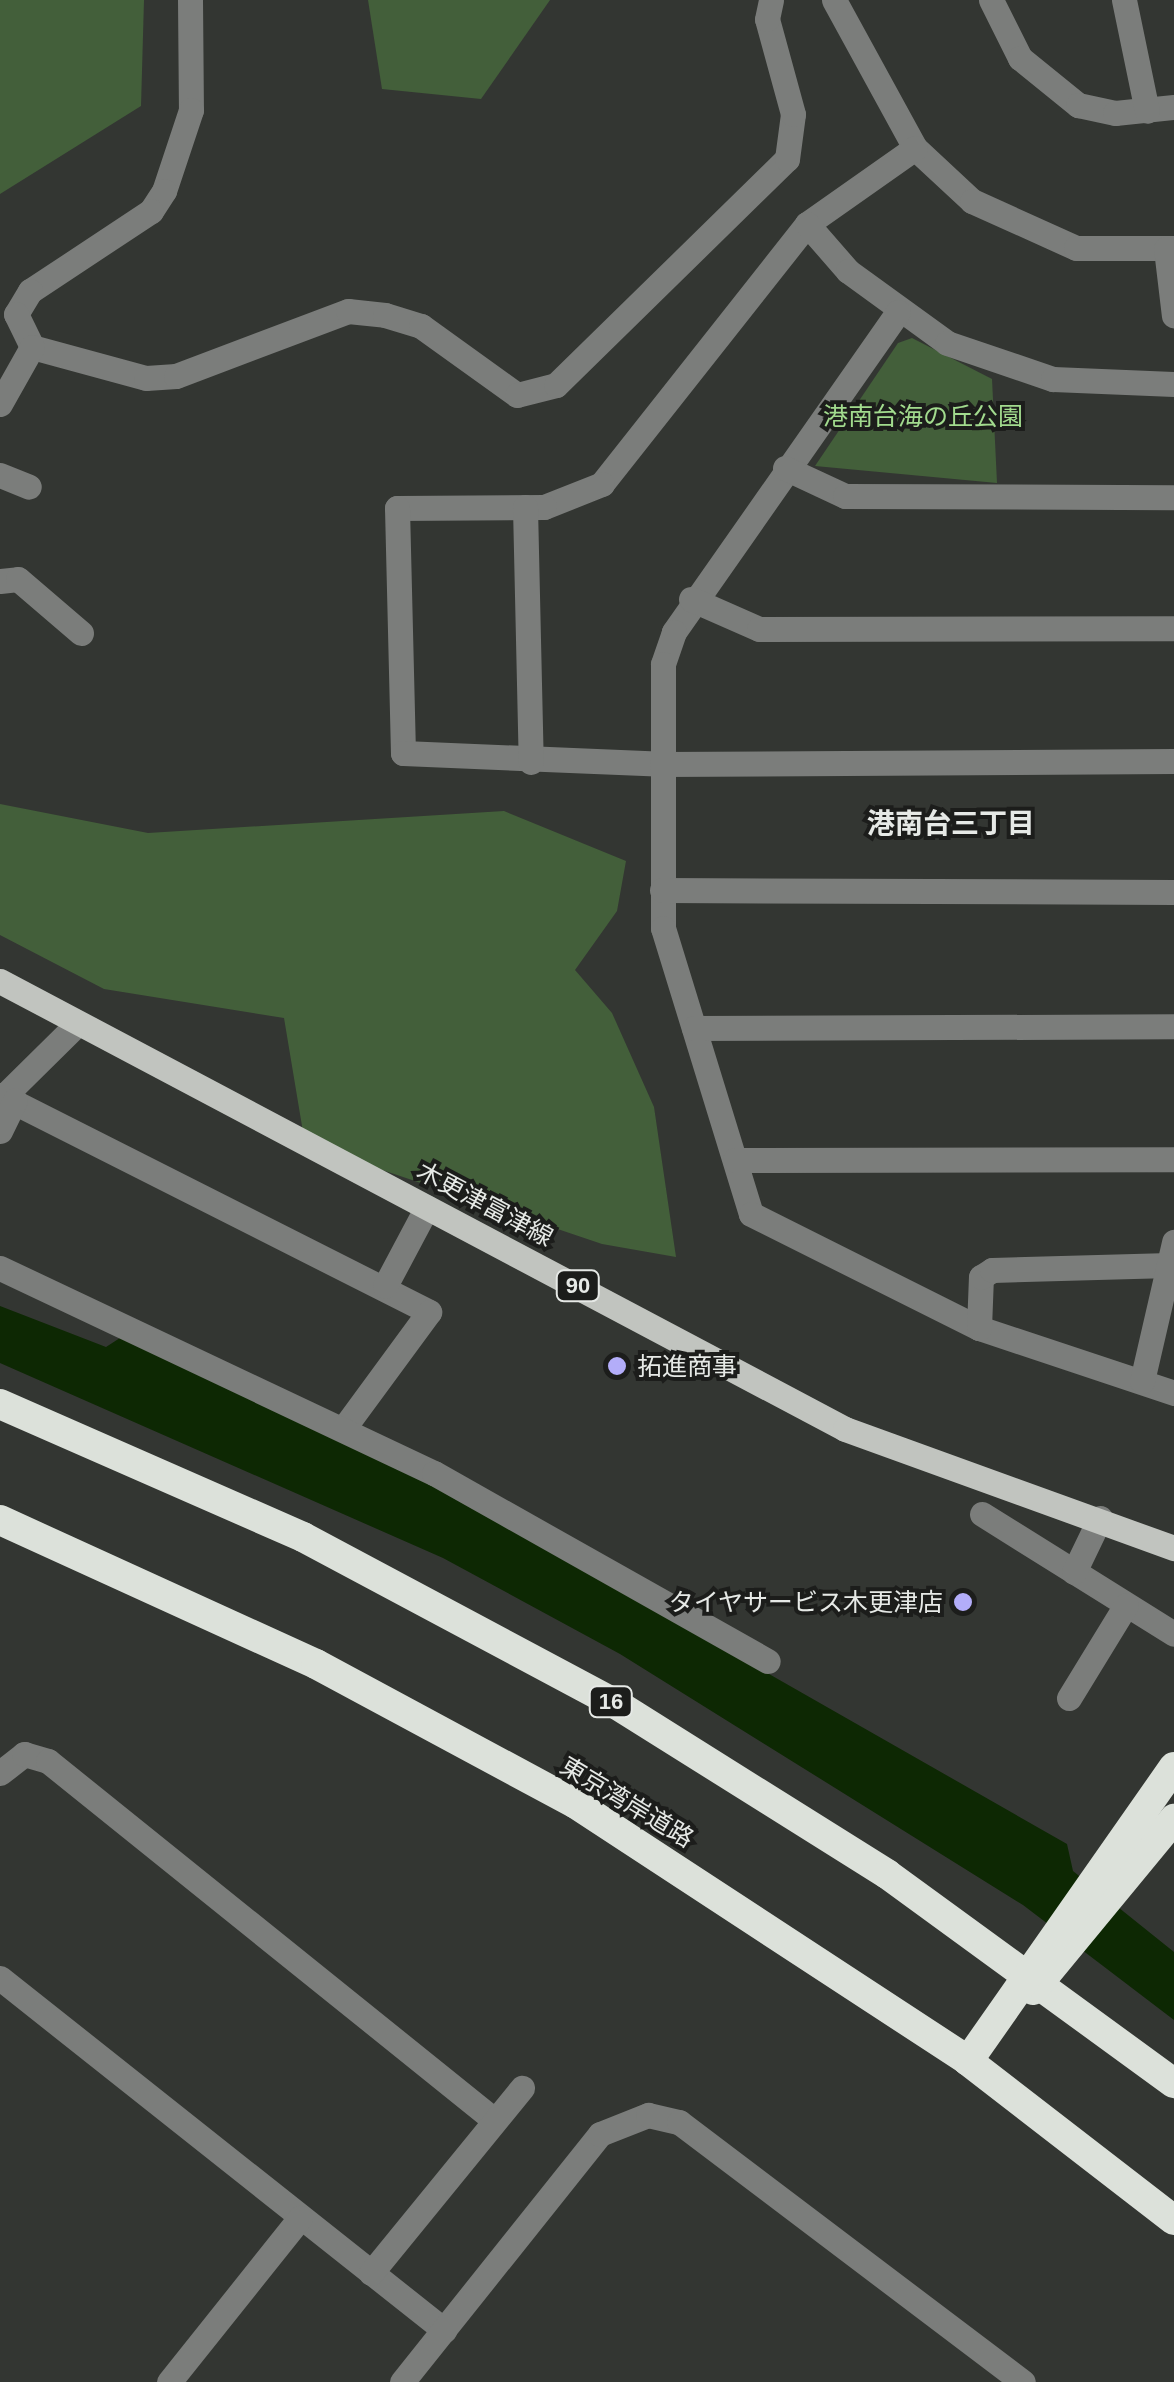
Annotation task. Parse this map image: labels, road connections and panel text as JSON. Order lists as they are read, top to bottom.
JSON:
{
  "streets": {
    "highway": ["16", "東京湾岸道路"],
    "main road": ["木更津富津線", "90"]
  },
  "districts": ["港南台三丁目"],
  "parks": ["港南台海の丘公園"],
  "places": ["拓進商事", "タイヤサービス木更津店"]
}
